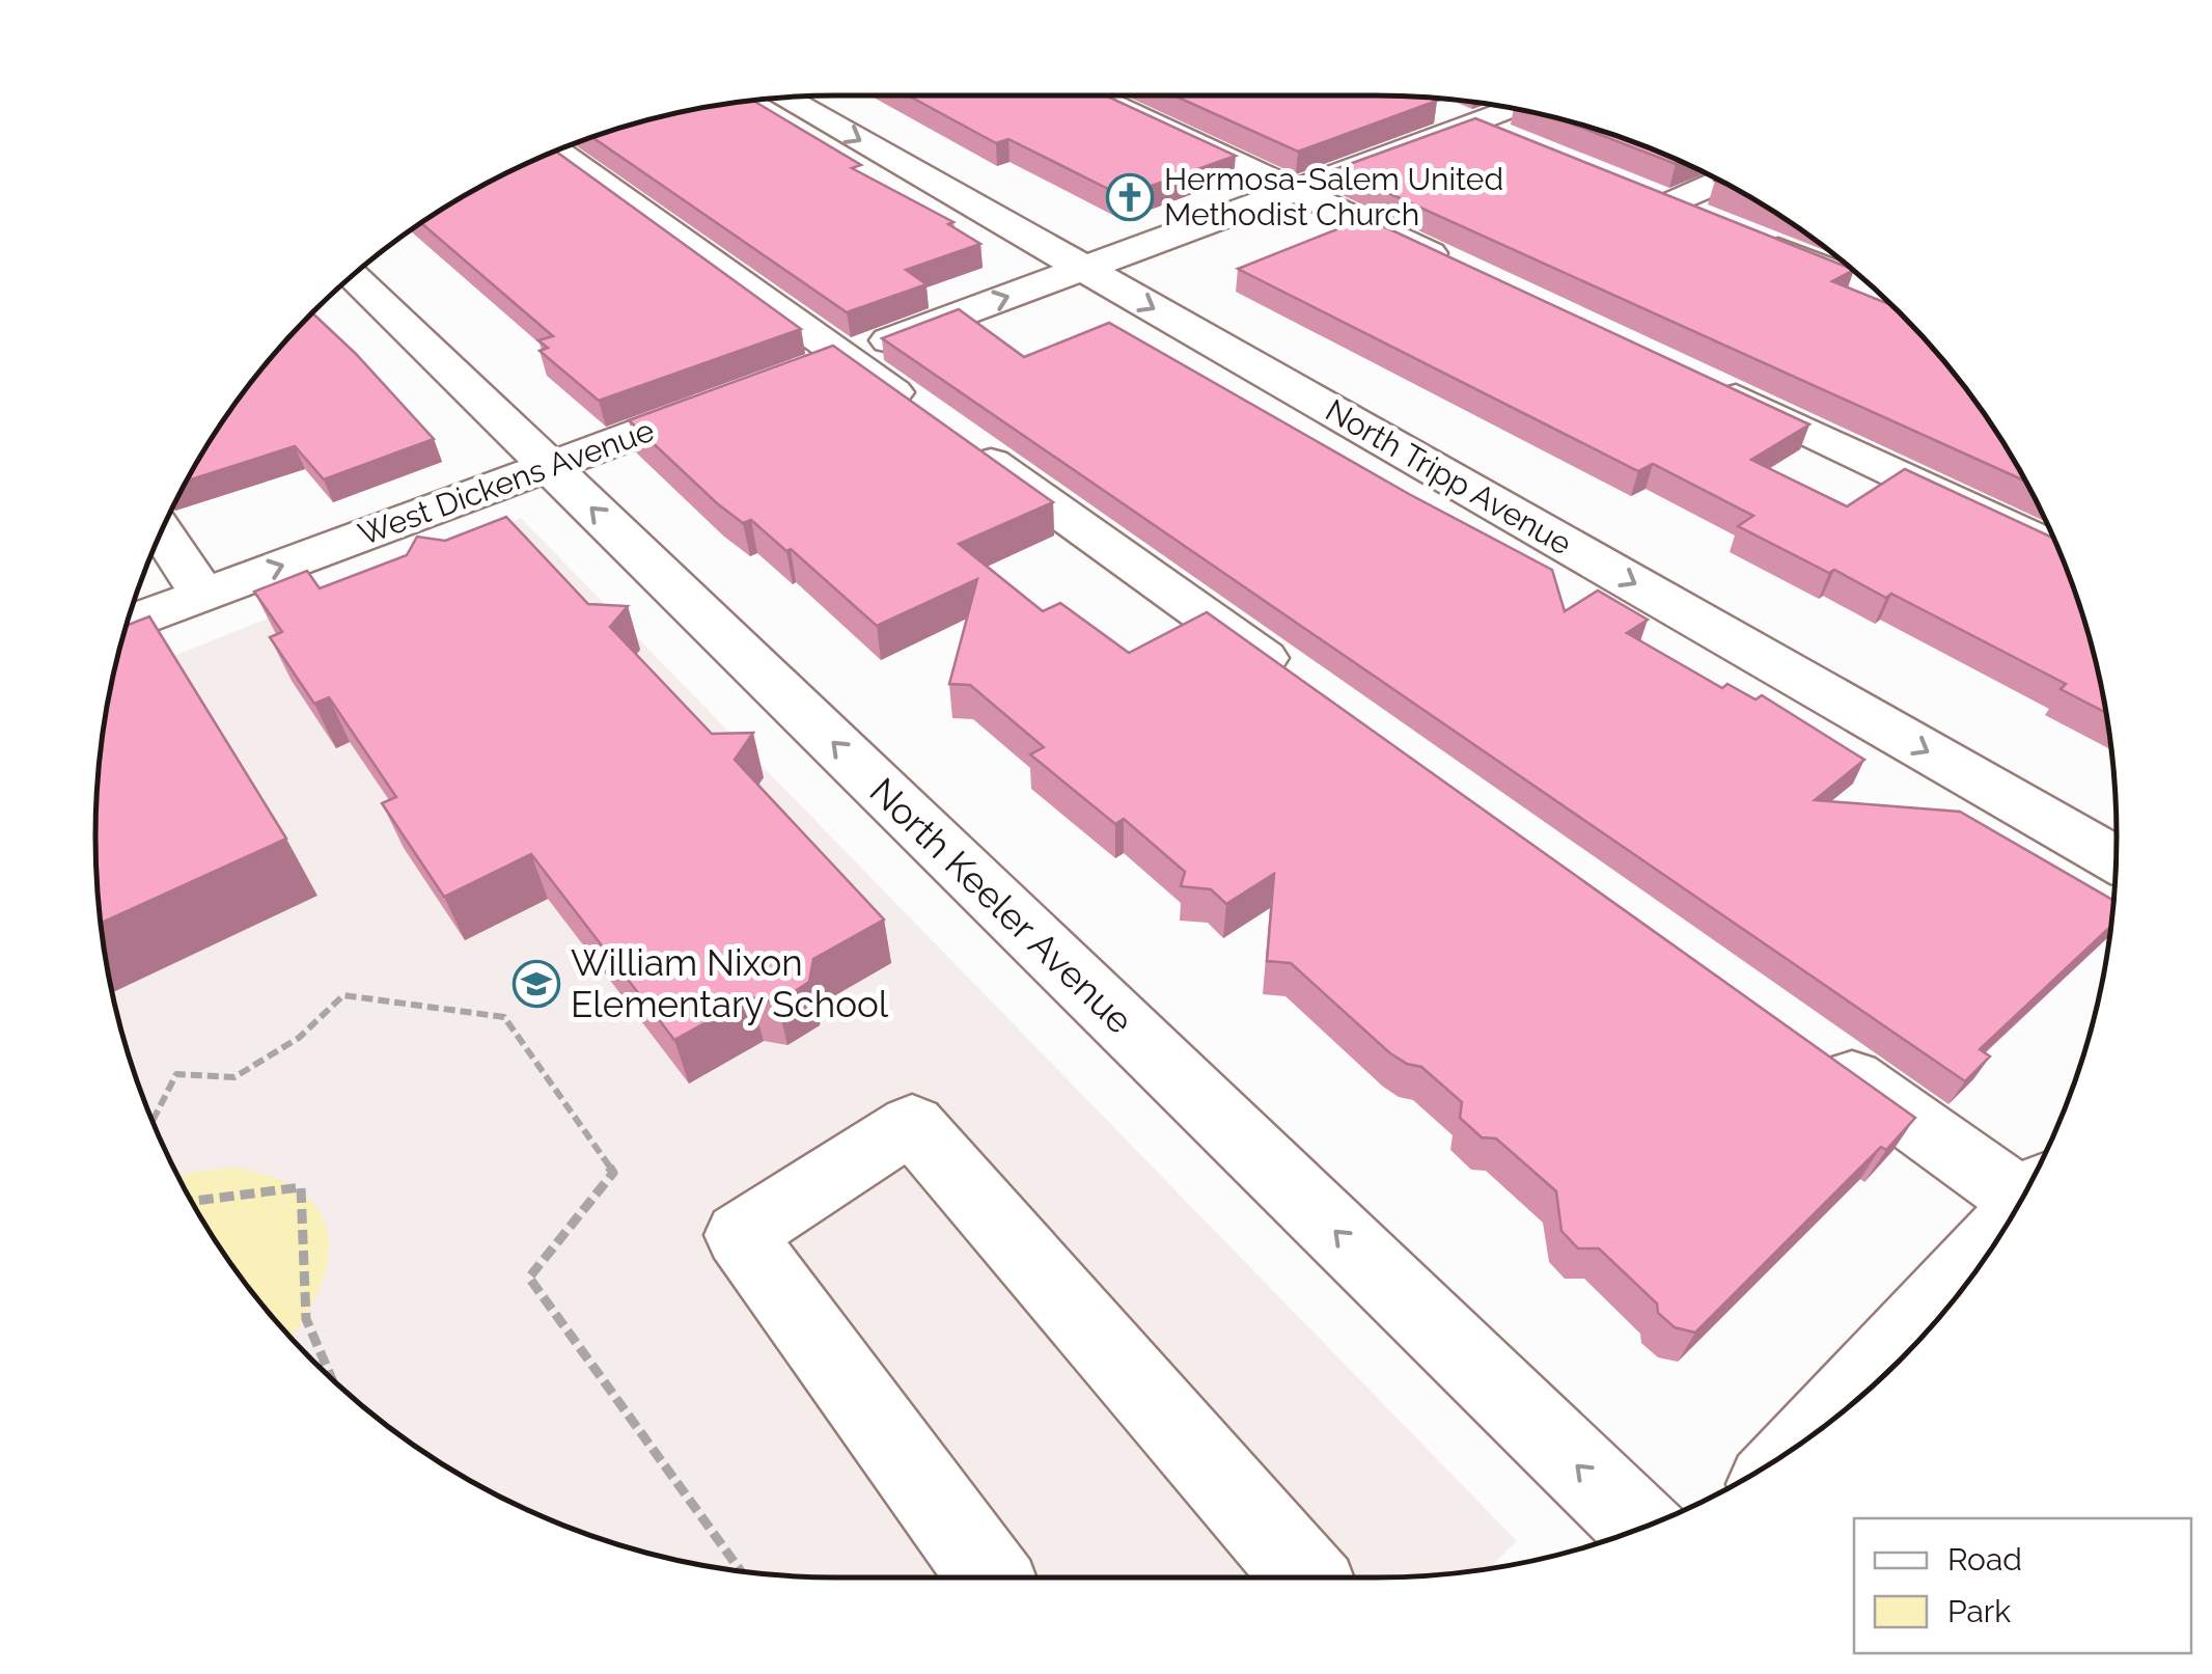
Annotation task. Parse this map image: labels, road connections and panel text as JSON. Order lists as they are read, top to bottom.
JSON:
{
  "streets": {
    "street": ["North Tripp Avenue", "West Dickens Avenue", "North Keeler Avenue"]
  },
  "crossings": [
    ["West Dickens Avenue", "North Keeler Avenue"]
  ],
  "one_way": ["West Dickens Avenue"],
  "places": {
    "church": ["Hermosa-Salem United Methodist Church"],
    "school or university": ["William Nixon Elementary School"]
  },
  "legend": ["Road", "Park"]
}
